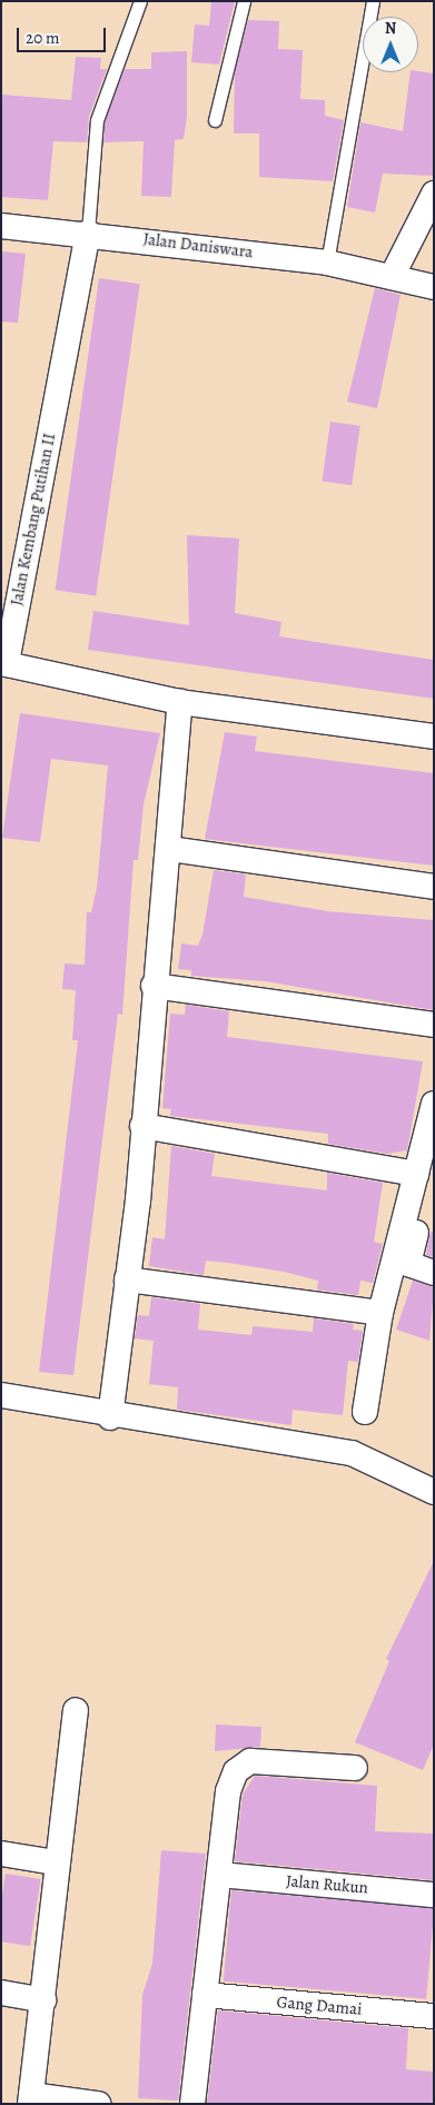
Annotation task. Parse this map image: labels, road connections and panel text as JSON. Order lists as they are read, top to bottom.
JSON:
{
  "streets": {
    "street": [
      "Jalan Daniswara",
      "Jalan Kembang Putihan II",
      "Jalan Rukun",
      "Gang Damai"
    ]
  },
  "crossings": [
    ["Jalan Daniswara", "Jalan Kembang Putihan II"]
  ],
  "scale_bar": "20 m",
  "north": "top"
}
